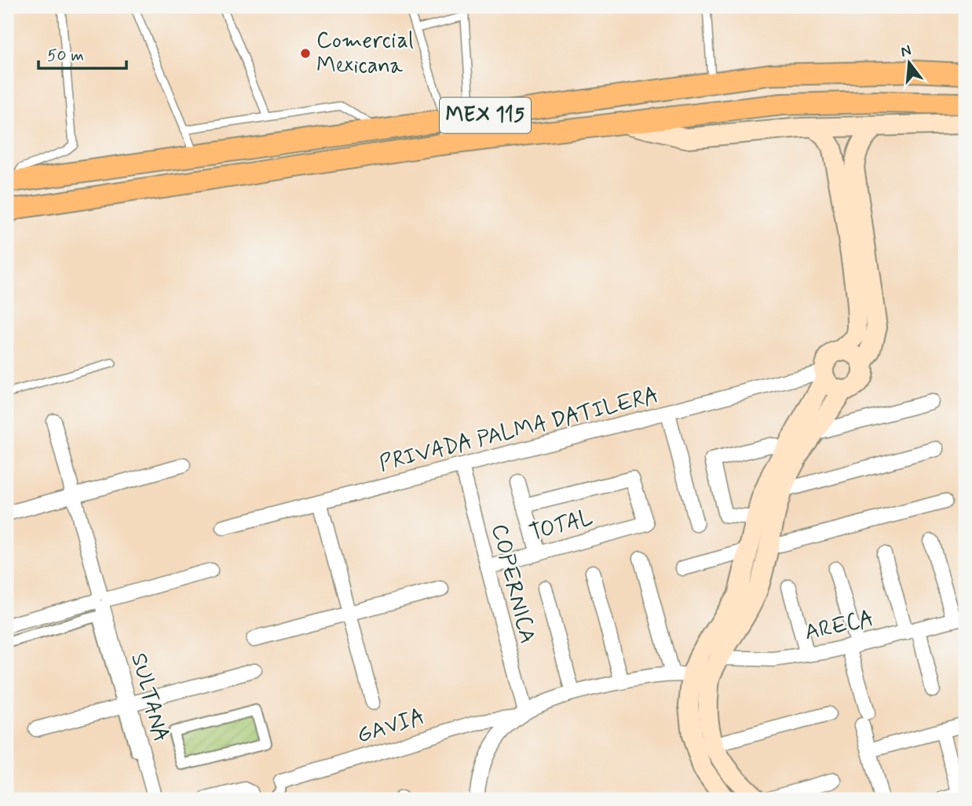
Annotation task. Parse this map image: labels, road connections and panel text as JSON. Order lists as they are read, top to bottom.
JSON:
{
  "streets": {
    "main road": ["MEX 115"],
    "street": [
      "PRIVADA PALMA DATILERA",
      "TOTAL",
      "COPERNICA",
      "ARECA",
      "SULTANA",
      "GAVIA"
    ]
  },
  "crossings": [
    ["PRIVADA PALMA DATILERA", "COPERNICA"],
    ["TOTAL", "COPERNICA"],
    ["COPERNICA", "GAVIA"]
  ],
  "places": ["Comercial Mexicana"],
  "scale_bar": "50 m",
  "north": "top"
}
